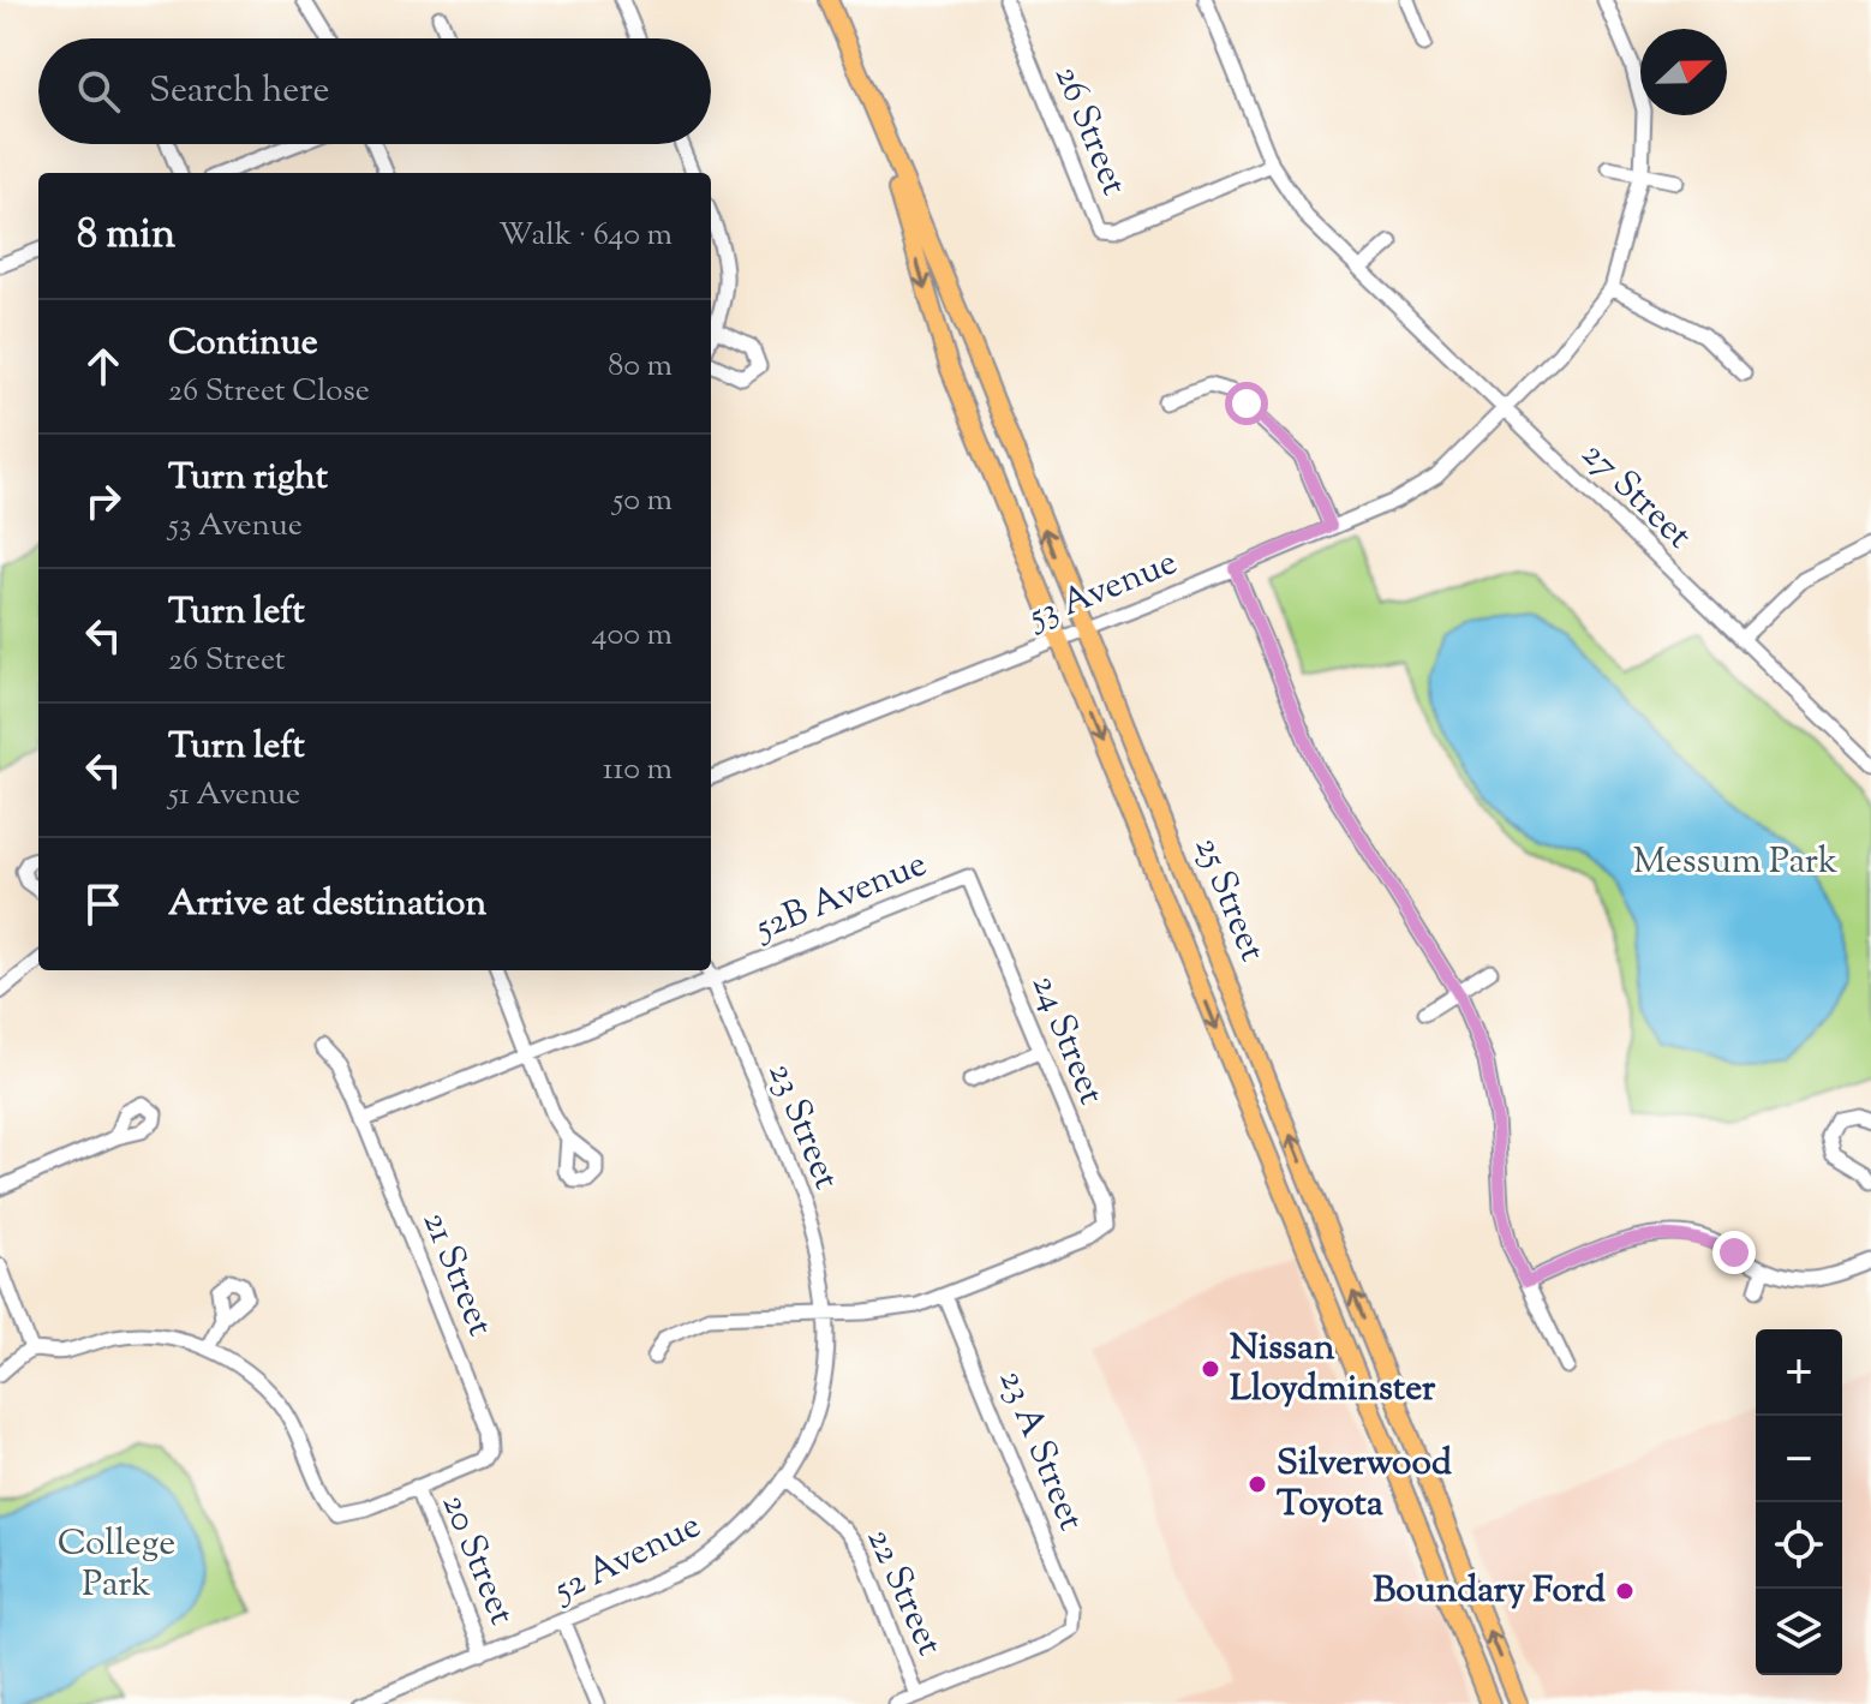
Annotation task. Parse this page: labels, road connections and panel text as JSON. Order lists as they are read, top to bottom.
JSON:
{
  "streets": {
    "main road": ["25 Street"],
    "street": [
      "26 Street",
      "27 Street",
      "53 Avenue",
      "52B Avenue",
      "24 Street",
      "23 Street",
      "21 Street",
      "23 A Street",
      "52 Avenue",
      "20 Street",
      "22 Street"
    ]
  },
  "crossings": [
    ["26 Street", "27 Street"],
    ["27 Street", "53 Avenue"],
    ["53 Avenue", "25 Street"],
    ["52B Avenue", "24 Street"],
    ["52B Avenue", "23 Street"],
    ["52B Avenue", "21 Street"],
    ["24 Street", "23 A Street"],
    ["23 Street", "52 Avenue"],
    ["21 Street", "20 Street"],
    ["23 A Street", "22 Street"],
    ["52 Avenue", "20 Street"],
    ["52 Avenue", "22 Street"]
  ],
  "parks": ["Messum Park", "College Park"],
  "places": ["Nissan Lloydminster", "Silverwood Toyota", "Boundary Ford"],
  "north": "right",
  "page": {
    "search": "Search here",
    "heading": ["8 min", "Walk · 640 m"],
    "list": [
      ["Continue", "26 Street Close", "80 m"],
      ["Turn right", "53 Avenue", "50 m"],
      ["Turn left", "26 Street", "400 m"],
      ["Turn left", "51 Avenue", "110 m"],
      "Arrive at destination"
    ],
    "map_buttons": ["+", "−"]
  }
}
